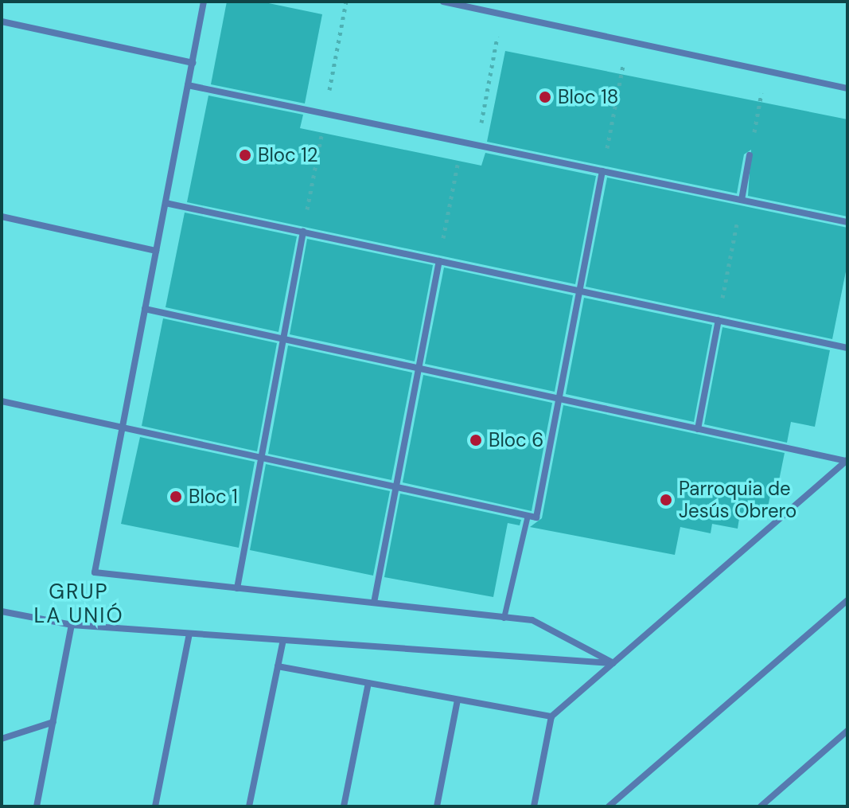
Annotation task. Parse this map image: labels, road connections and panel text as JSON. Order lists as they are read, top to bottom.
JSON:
{
  "districts": ["GRUP LA UNIÓ"],
  "places": [
    "Bloc 18",
    "Bloc 12",
    "Bloc 6",
    "Bloc 1",
    "Parroquia de Jesús Obrero"
  ]
}
